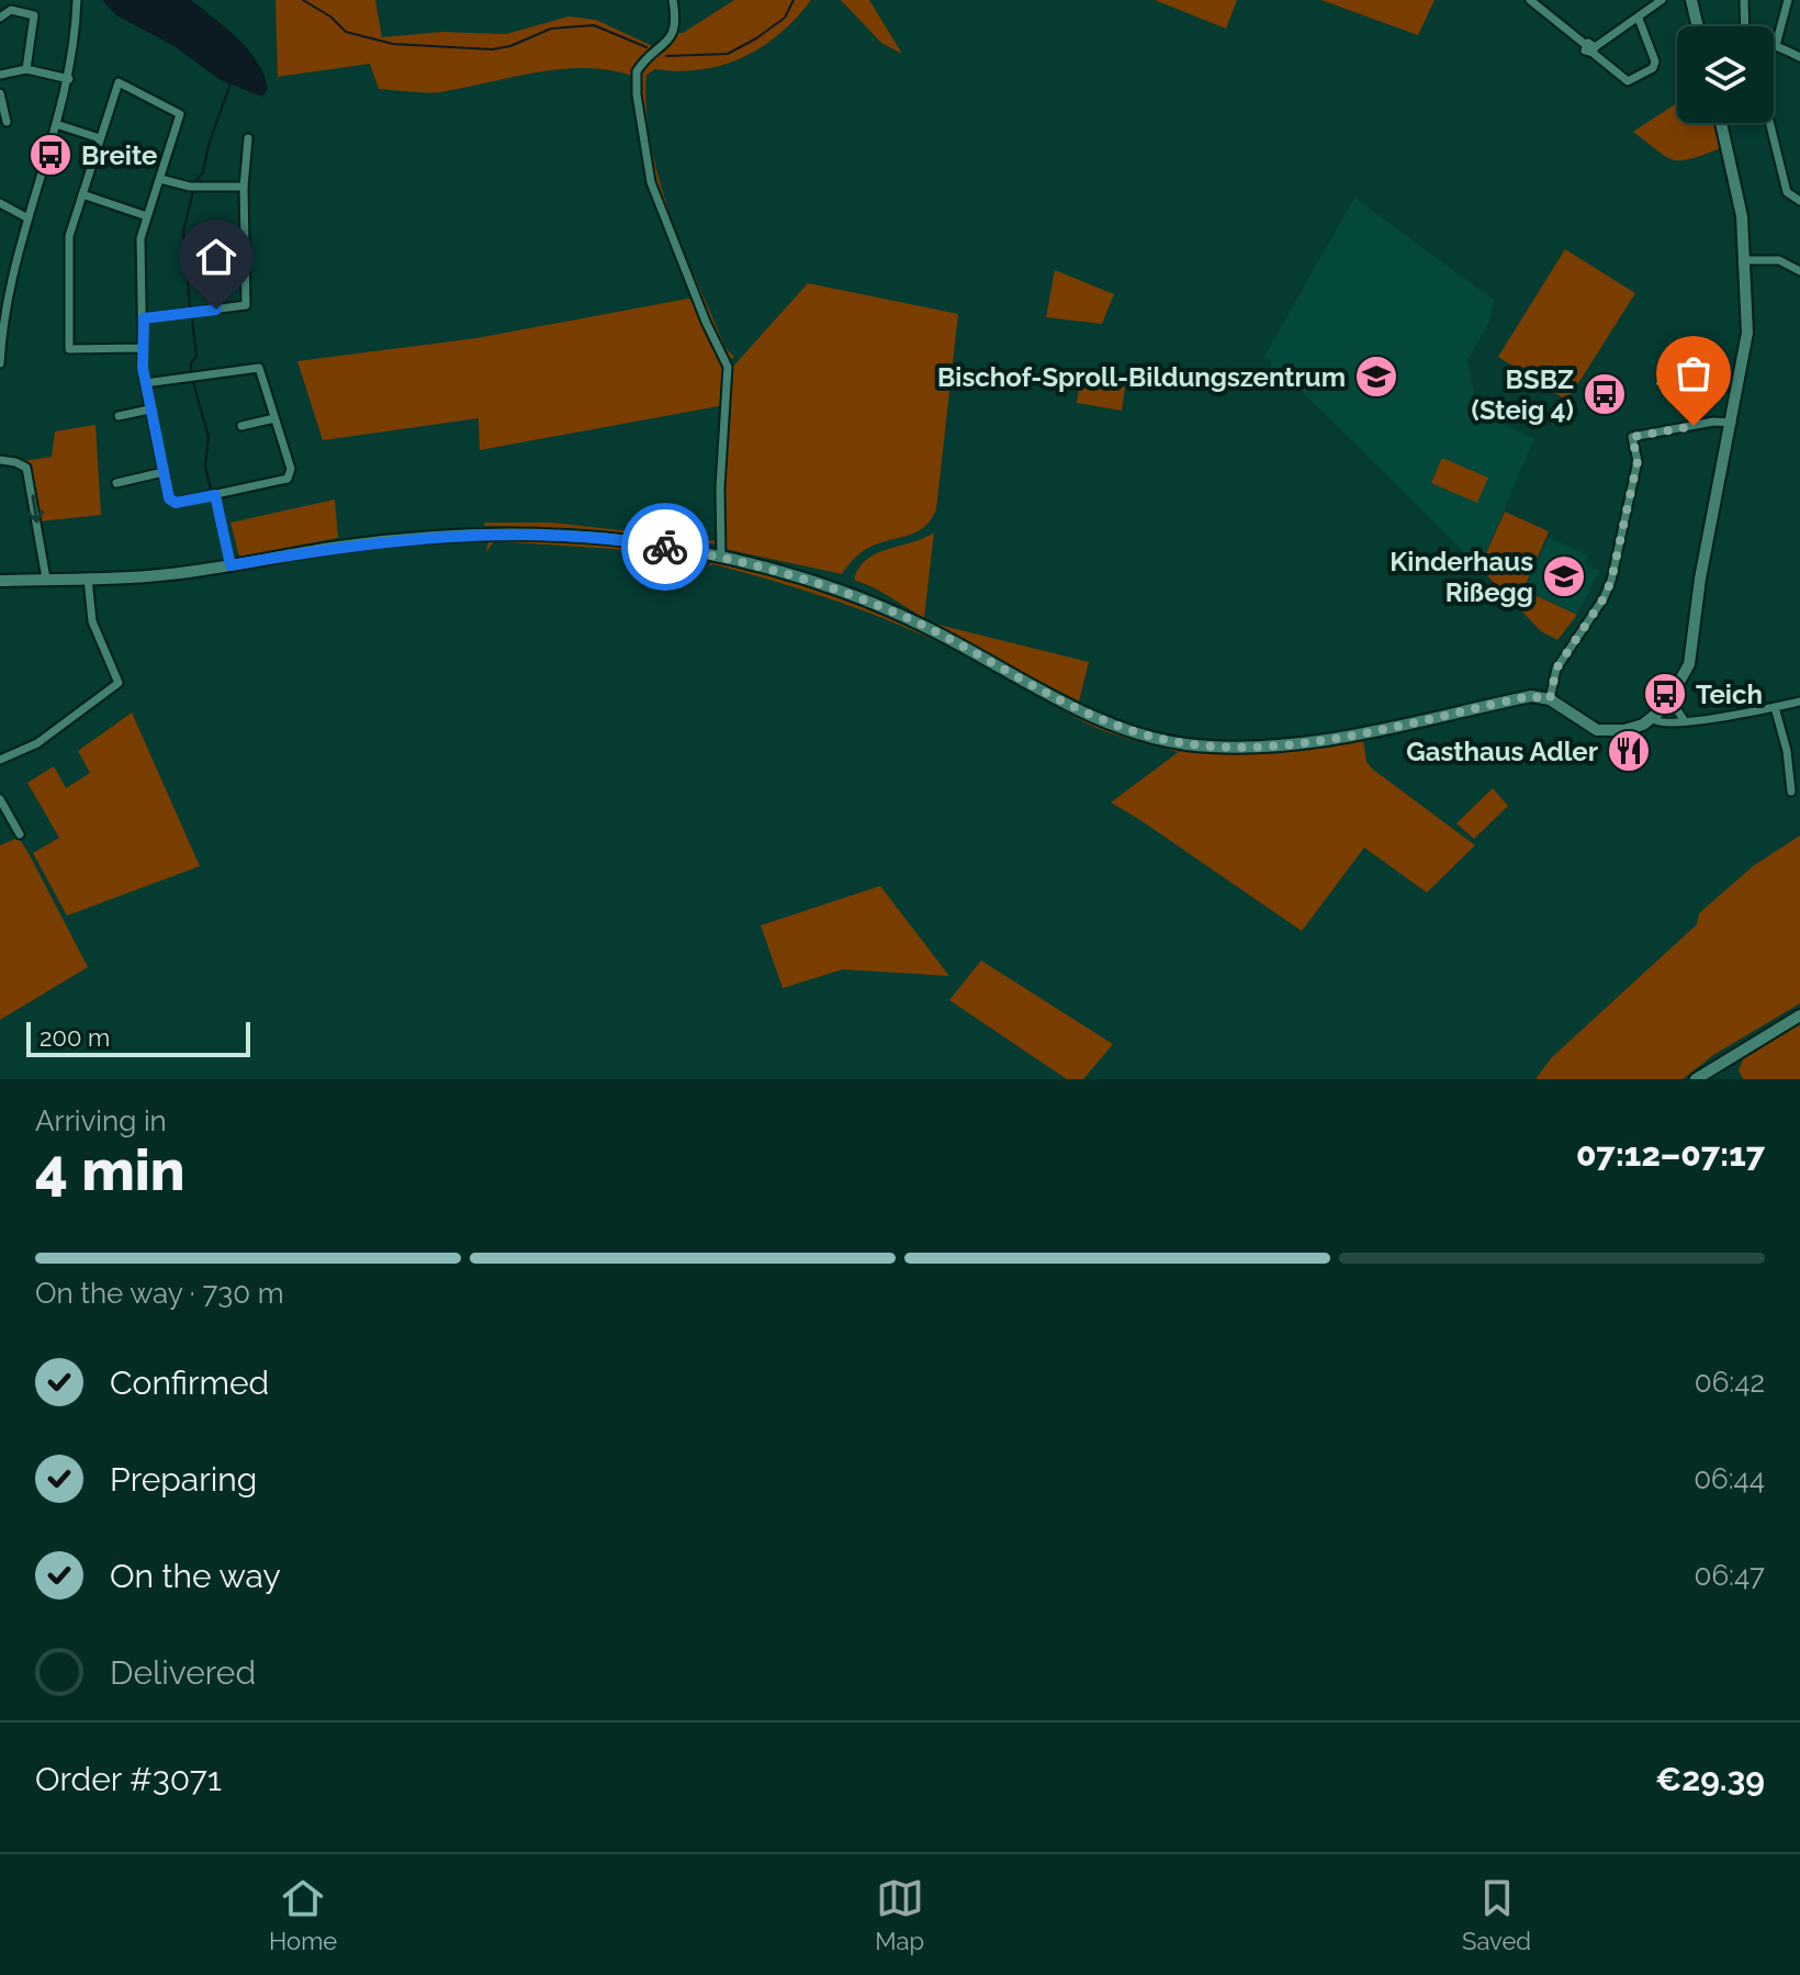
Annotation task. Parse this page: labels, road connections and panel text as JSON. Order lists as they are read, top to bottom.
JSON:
{
  "places": {
    "bus stop": ["Breite", "BSBZ (Steig 4)", "Teich"],
    "school or university": ["Bischof-Sproll-Bildungszentrum", "Kinderhaus Rißegg"],
    "restaurant": ["Gasthaus Adler"]
  },
  "scale_bar": "200 m",
  "page": {
    "scale": "200 m",
    "heading": ["4 min", "Arriving in", "07:12–07:17"],
    "panel": ["Order #3071", "€29.39"],
    "bar": "On the way · 730 m",
    "list": [
      ["Confirmed", "06:42"],
      ["Preparing", "06:44"],
      ["On the way", "06:47"],
      "Delivered"
    ],
    "tabs": ["Home", "Map", "Saved"]
  }
}
